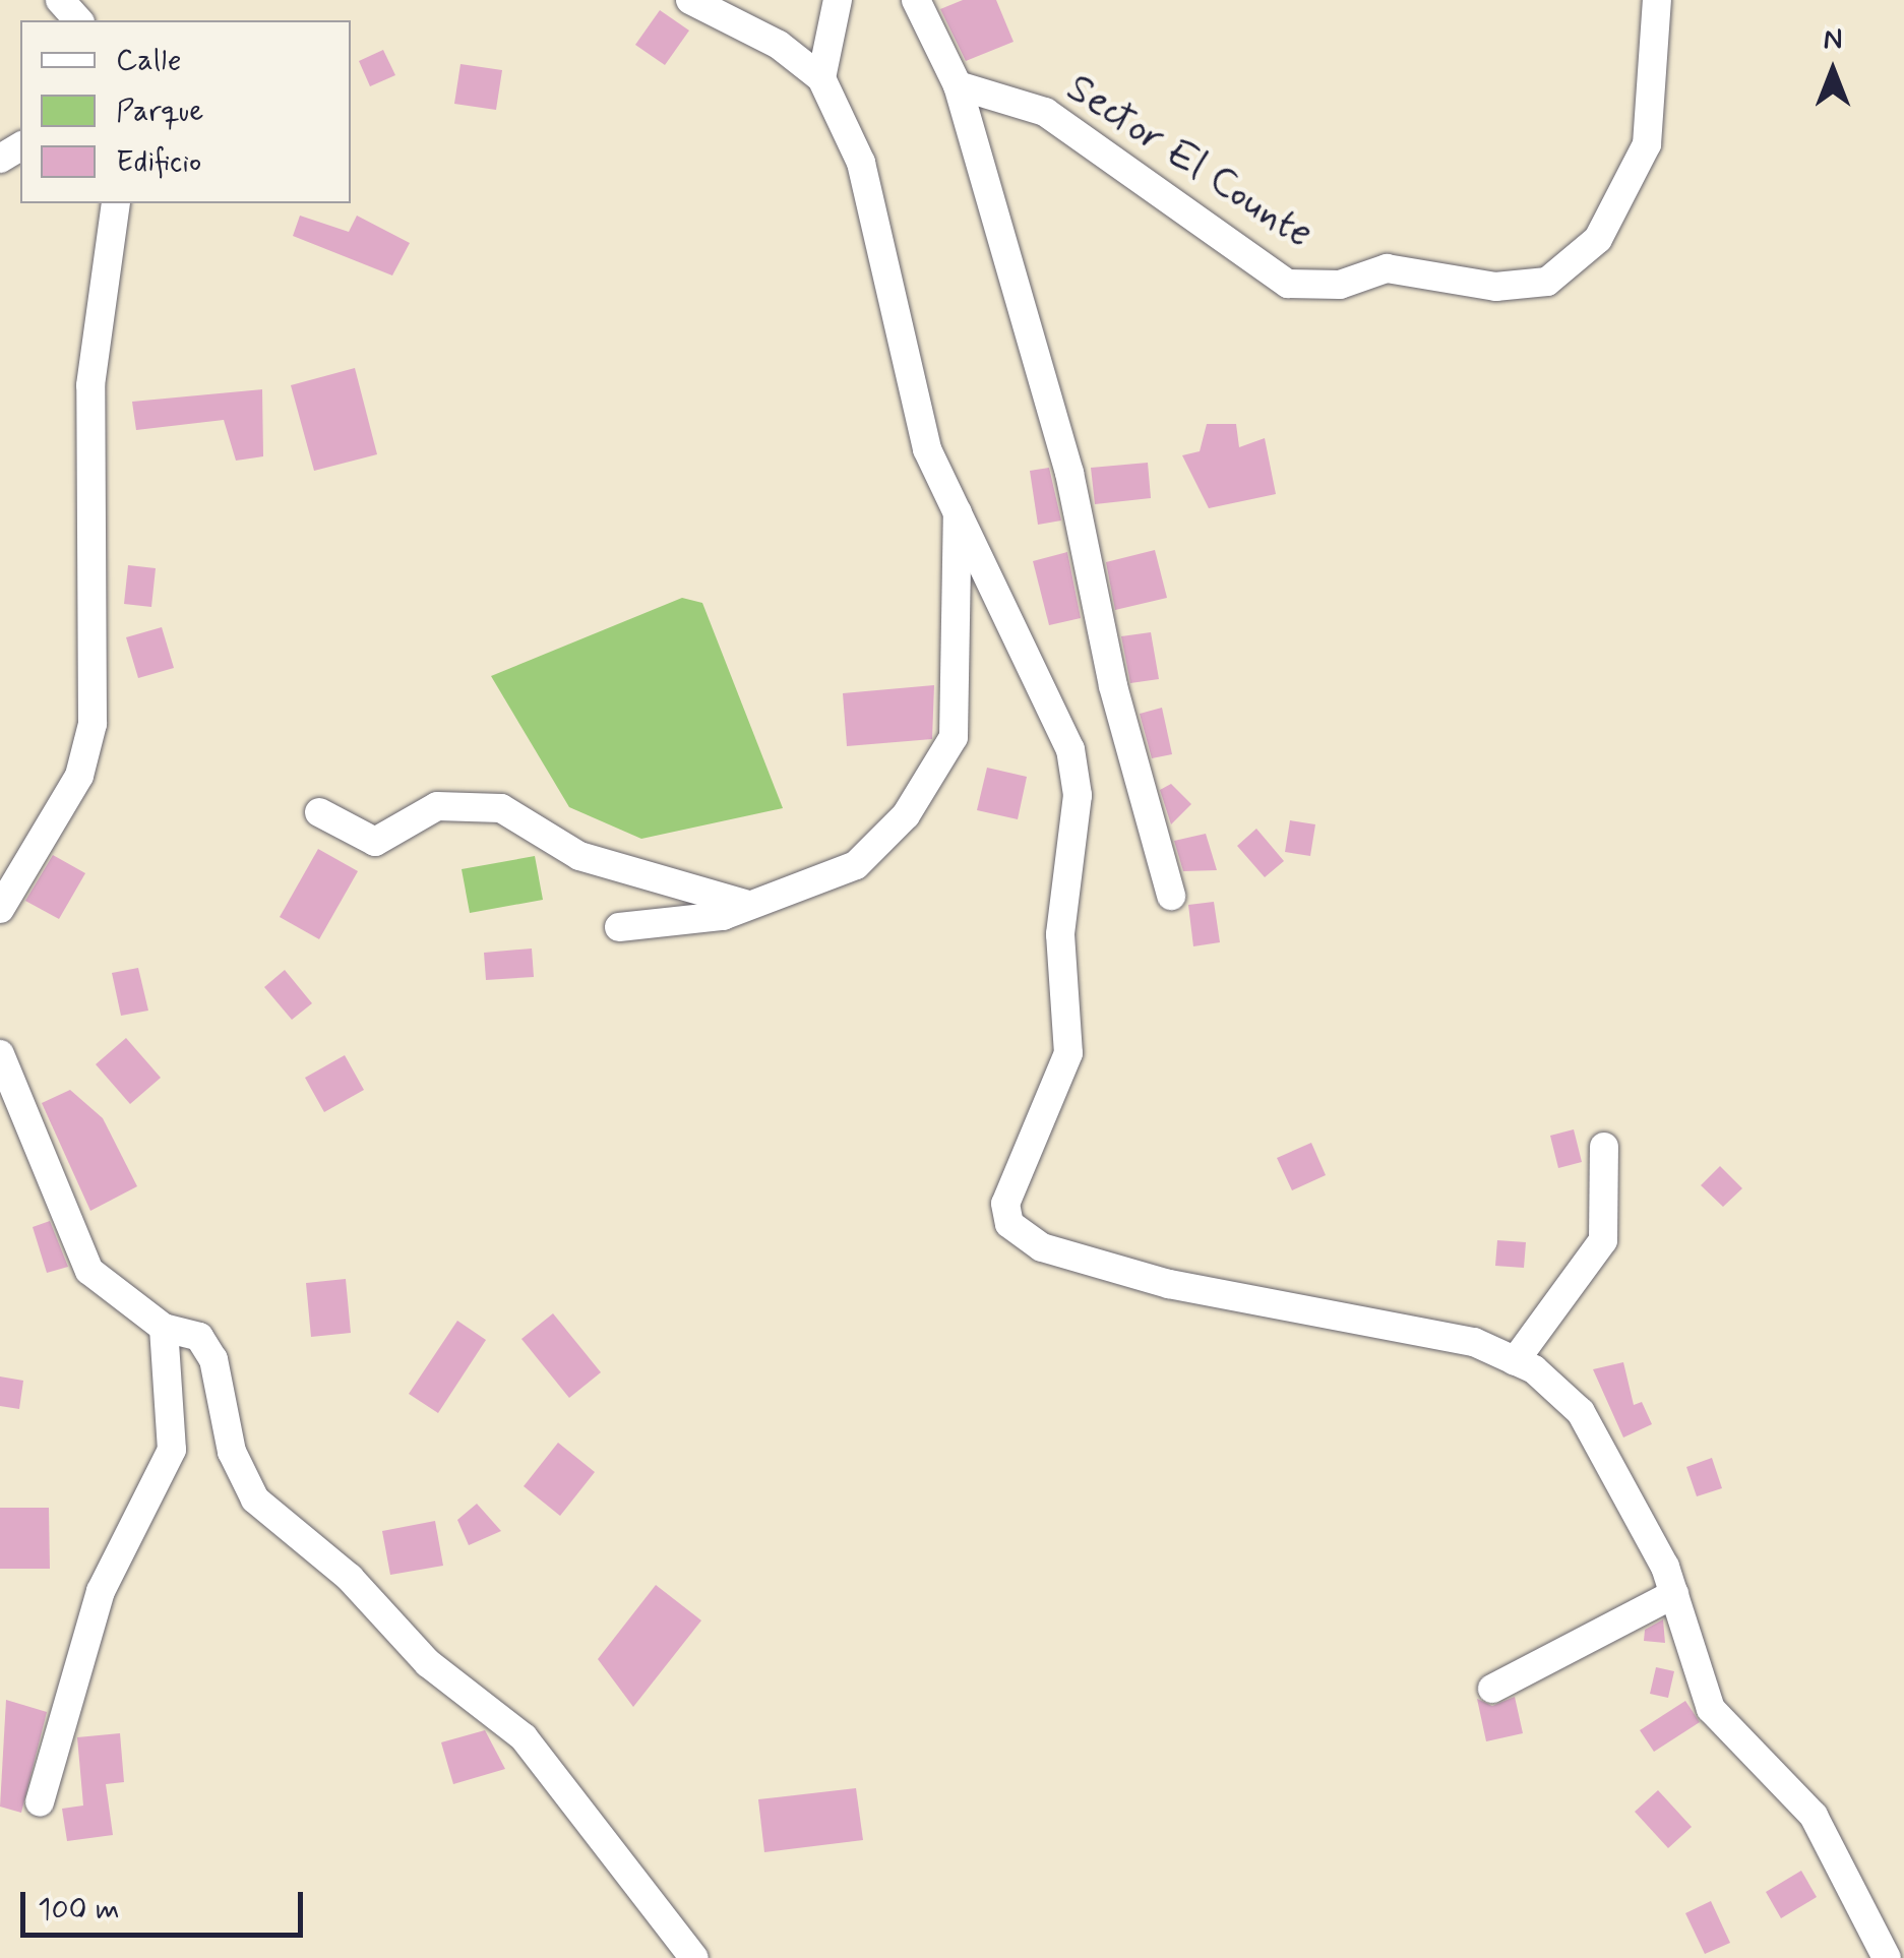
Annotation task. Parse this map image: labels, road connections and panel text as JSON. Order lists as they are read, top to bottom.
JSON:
{
  "streets": {
    "street": ["Sector El Counte"]
  },
  "legend": ["Calle", "Parque", "Edificio"],
  "scale_bar": "100 m",
  "north": "top"
}
